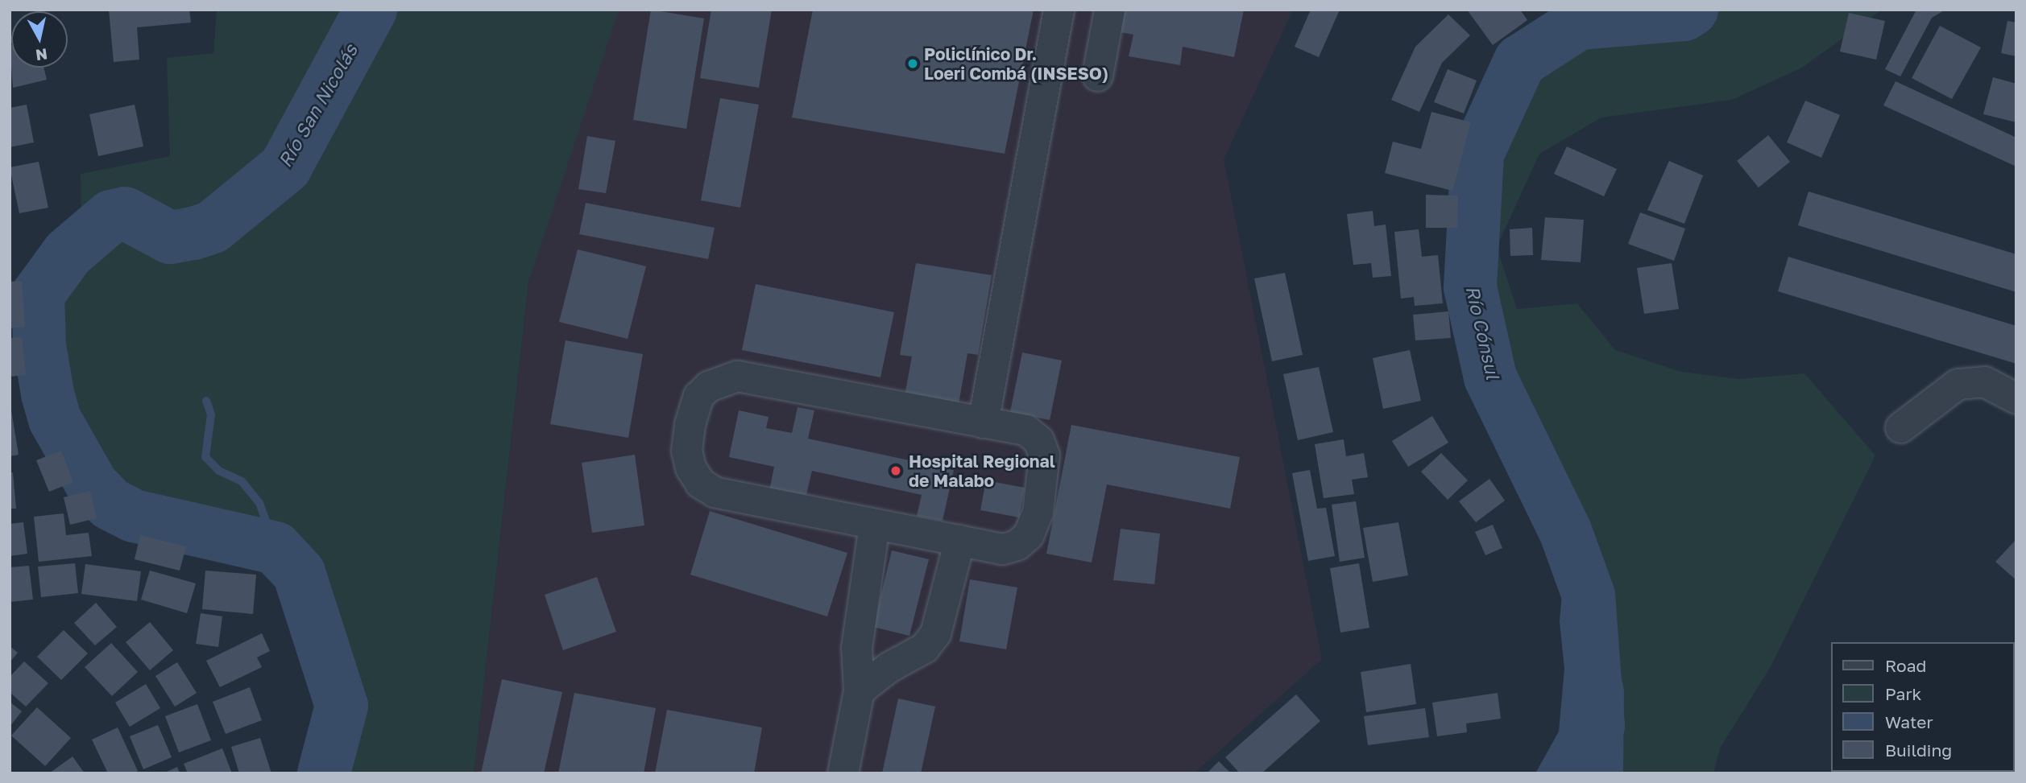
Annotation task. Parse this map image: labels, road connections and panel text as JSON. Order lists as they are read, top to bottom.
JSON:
{
  "water": ["Río San Nicolás", "Río Cónsul"],
  "places": ["Policlínico Dr. Loeri Combá (INSESO)", "Hospital Regional de Malabo"],
  "legend": [
    "Road",
    "Park",
    "Water",
    "Building"
  ],
  "north": "bottom"
}
